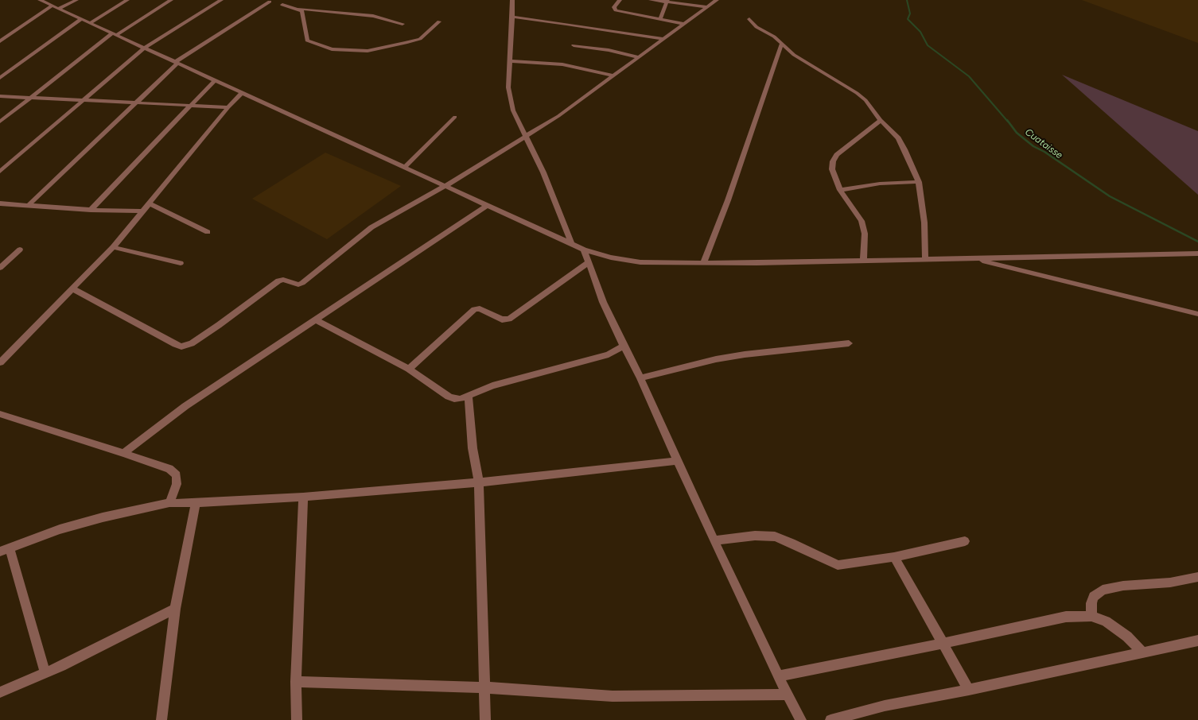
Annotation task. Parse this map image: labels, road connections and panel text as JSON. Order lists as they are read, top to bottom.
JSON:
{
  "water": ["Cuataisse"]
}
